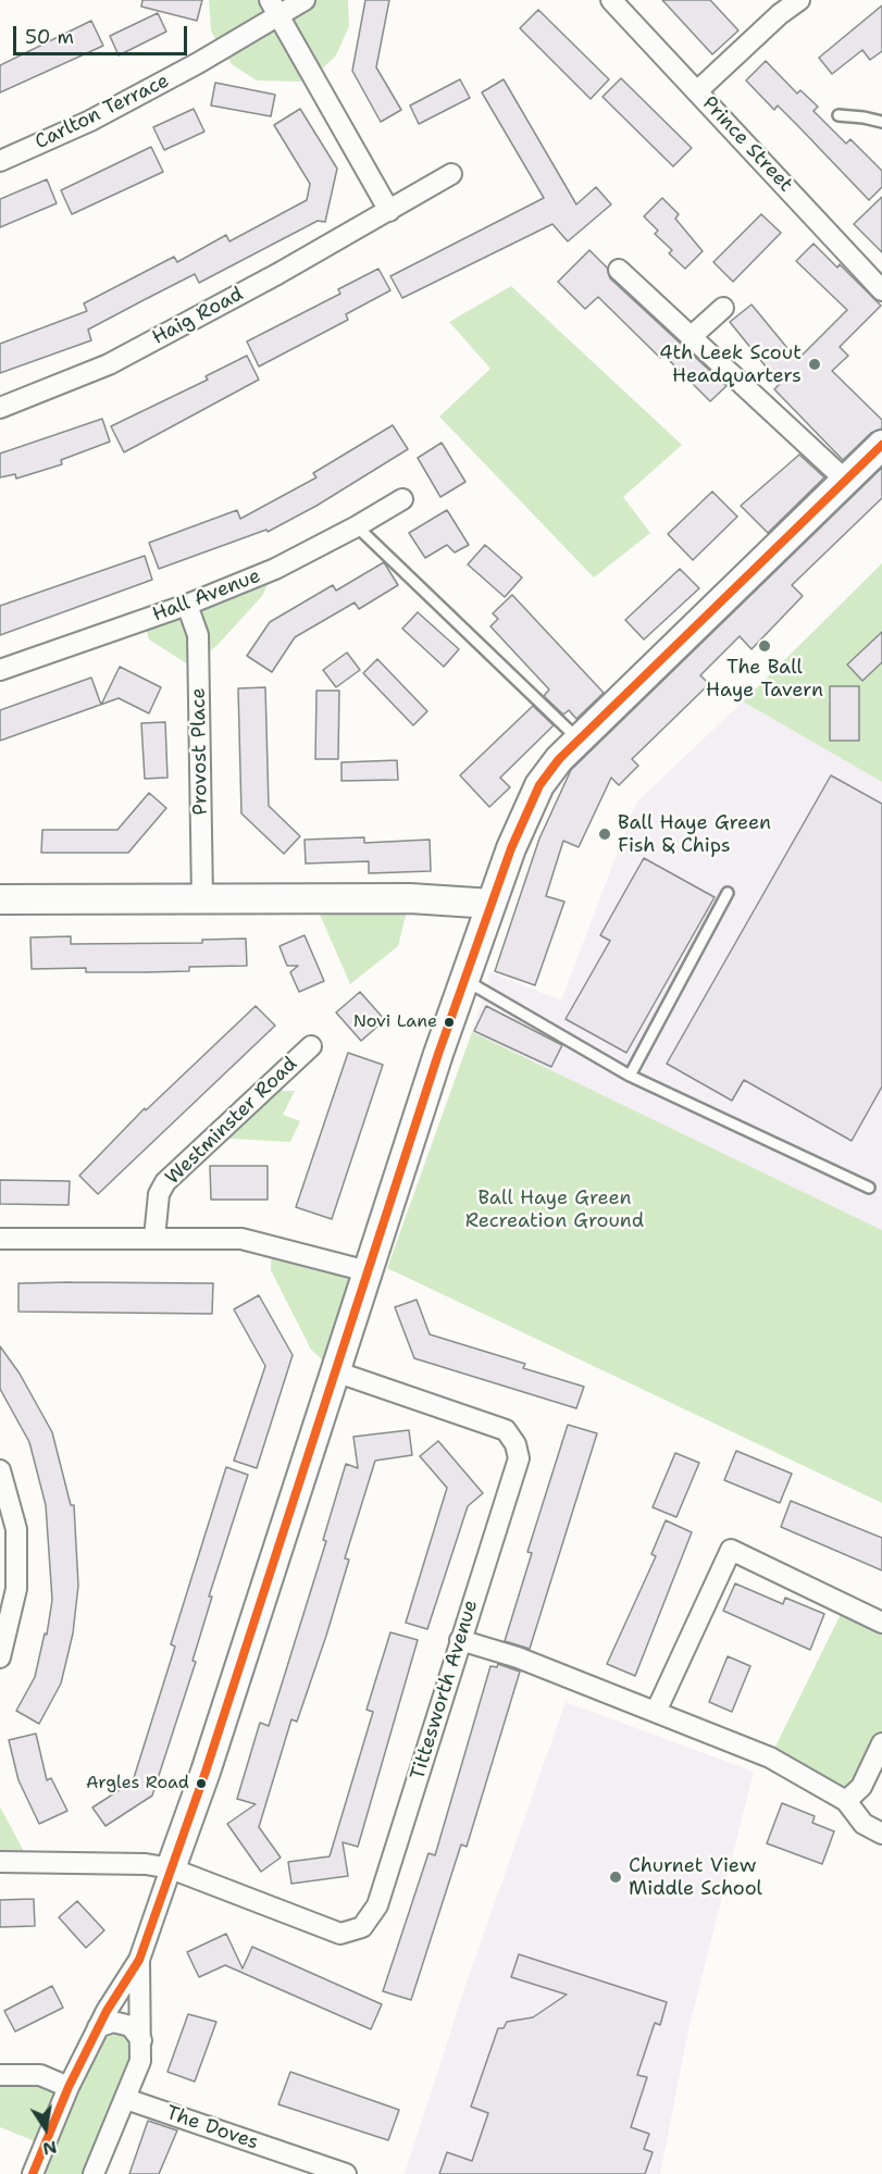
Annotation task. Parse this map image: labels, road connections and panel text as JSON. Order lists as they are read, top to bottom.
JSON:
{
  "streets": {
    "street": [
      "Carlton Terrace",
      "Prince Street",
      "Haig Road",
      "Hall Avenue",
      "Provost Place",
      "Westminster Road",
      "Tittesworth Avenue",
      "The Doves"
    ]
  },
  "crossings": [
    ["Hall Avenue", "Provost Place"]
  ],
  "parks": ["Ball Haye Green Recreation Ground"],
  "places": [
    "4th Leek Scout Headquarters",
    "The Ball Haye Tavern",
    "Ball Haye Green Fish & Chips",
    "Novi Lane",
    "Argles Road",
    "Churnet View Middle School"
  ],
  "scale_bar": "50 m",
  "north": "bottom"
}
